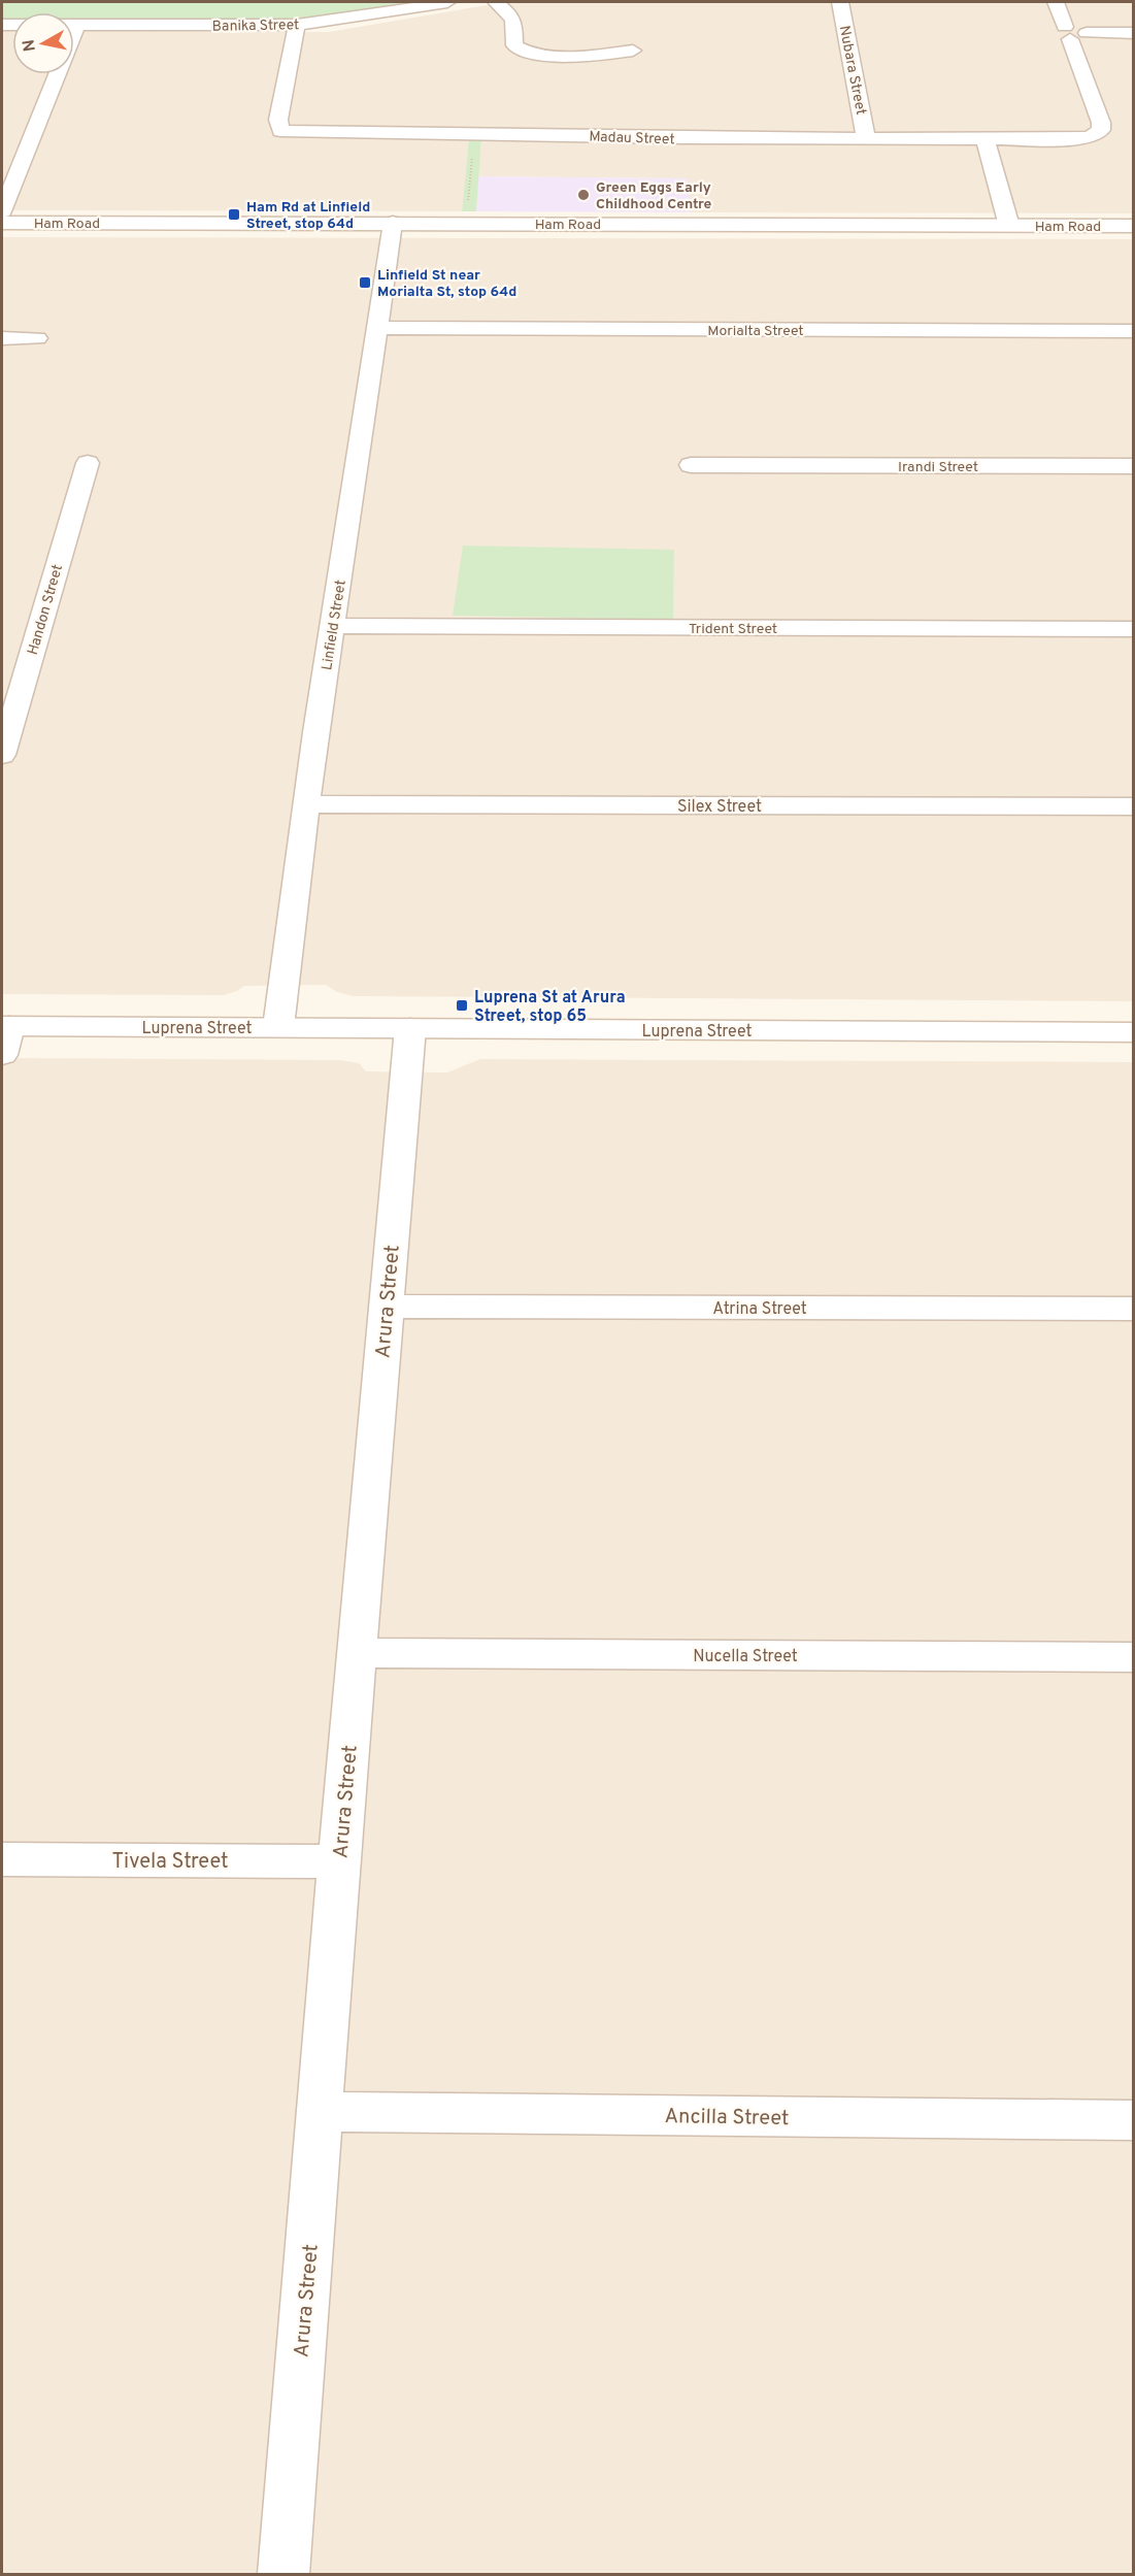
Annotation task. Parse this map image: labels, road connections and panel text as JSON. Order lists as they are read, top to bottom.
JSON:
{
  "streets": {
    "street": [
      "Banika Street",
      "Nubara Street",
      "Madau Street",
      "Ham Road",
      "Morialta Street",
      "Irandi Street",
      "Handon Street",
      "Linfield Street",
      "Trident Street",
      "Silex Street",
      "Luprena Street",
      "Arura Street",
      "Atrina Street",
      "Nucella Street",
      "Tivela Street",
      "Ancilla Street"
    ]
  },
  "crossings": [
    ["Banika Street", "Madau Street"],
    ["Nubara Street", "Madau Street"],
    ["Ham Road", "Linfield Street"],
    ["Morialta Street", "Linfield Street"],
    ["Linfield Street", "Trident Street"],
    ["Linfield Street", "Silex Street"],
    ["Linfield Street", "Luprena Street"],
    ["Luprena Street", "Arura Street"],
    ["Arura Street", "Atrina Street"],
    ["Arura Street", "Nucella Street"],
    ["Arura Street", "Tivela Street"],
    ["Arura Street", "Ancilla Street"]
  ],
  "places": {
    "other": ["Green Eggs Early Childhood Centre"],
    "transit": ["Ham Rd at Linfield Street, stop 64d", "Linfield St near Morialta St, stop 64d", "Luprena St at Arura Street, stop 65"]
  },
  "north": "left"
}
